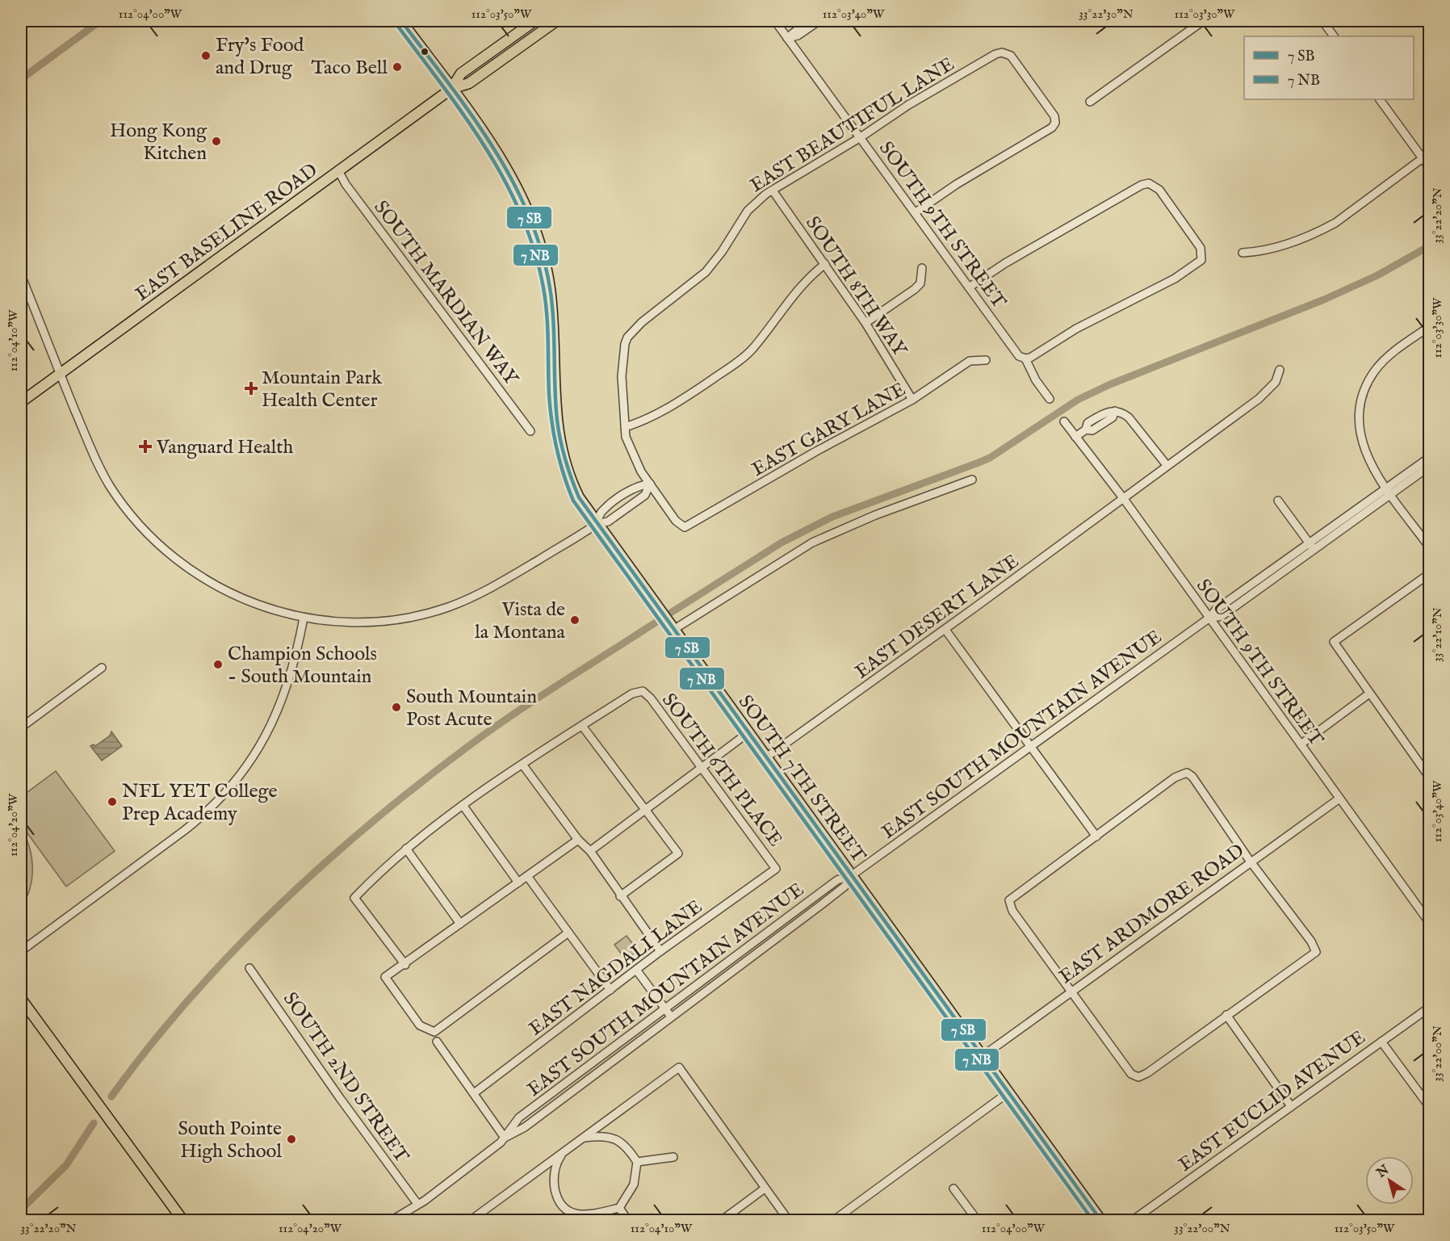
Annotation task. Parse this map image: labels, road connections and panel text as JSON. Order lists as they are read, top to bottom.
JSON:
{
  "streets": {
    "main road": ["EAST BASELINE ROAD", "SOUTH 7TH STREET"],
    "street": [
      "EAST BEAUTIFUL LANE",
      "SOUTH 9TH STREET",
      "SOUTH 8TH WAY",
      "SOUTH MARDIAN WAY",
      "EAST GARY LANE",
      "EAST DESERT LANE",
      "EAST SOUTH MOUNTAIN AVENUE",
      "SOUTH 6TH PLACE",
      "EAST ARDMORE ROAD",
      "EAST NAGDALI LANE",
      "SOUTH 2ND STREET",
      "EAST EUCLID AVENUE"
    ]
  },
  "crossings": [
    ["EAST BEAUTIFUL LANE", "SOUTH 9TH STREET"],
    ["EAST BEAUTIFUL LANE", "SOUTH 8TH WAY"],
    ["SOUTH 9TH STREET", "EAST DESERT LANE"],
    ["SOUTH 9TH STREET", "EAST SOUTH MOUNTAIN AVENUE"],
    ["SOUTH 9TH STREET", "EAST ARDMORE ROAD"],
    ["EAST BASELINE ROAD", "SOUTH MARDIAN WAY"],
    ["EAST BASELINE ROAD", "SOUTH 7TH STREET"],
    ["SOUTH 8TH WAY", "EAST GARY LANE"],
    ["EAST DESERT LANE", "SOUTH 7TH STREET"],
    ["EAST SOUTH MOUNTAIN AVENUE", "SOUTH 7TH STREET"],
    ["EAST SOUTH MOUNTAIN AVENUE", "SOUTH 2ND STREET"],
    ["SOUTH 6TH PLACE", "EAST NAGDALI LANE"],
    ["SOUTH 7TH STREET", "EAST ARDMORE ROAD"]
  ],
  "places": {
    "other": [
      "Fry's Food and Drug",
      "Taco Bell",
      "Hong Kong Kitchen",
      "Vista de la Montana",
      "Champion Schools - South Mountain",
      "South Mountain Post Acute",
      "NFL YET College Prep Academy",
      "South Pointe High School"
    ],
    "health": ["Mountain Park Health Center", "Vanguard Health"]
  },
  "legend": ["7 SB", "7 NB"],
  "north": "top left",
  "coordinates": [
    "112°04'00\"W",
    "112°03'50\"W",
    "112°03'40\"W",
    "33°22'30\"N",
    "112°03'30\"W",
    "33°22'20\"N",
    "112°04'10\"W",
    "33°22'10\"N",
    "112°04'20\"W",
    "33°22'00\"N"
  ]
}
